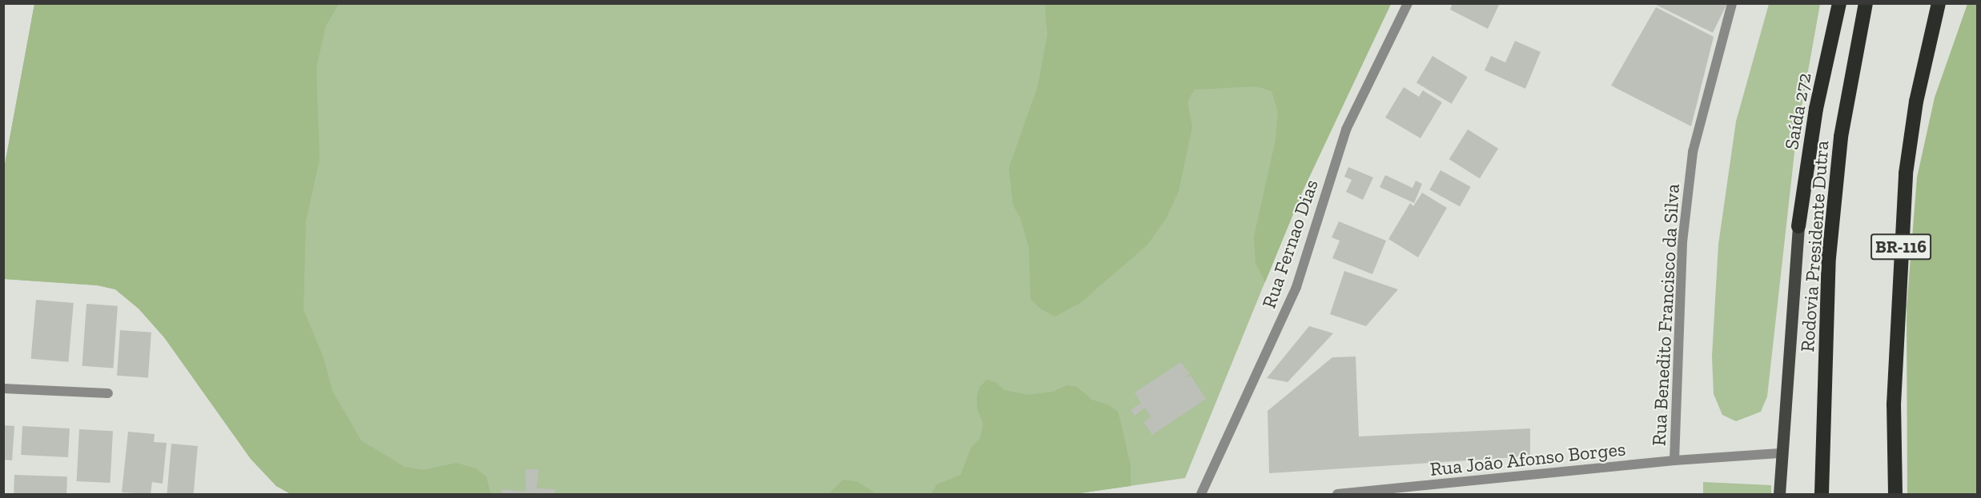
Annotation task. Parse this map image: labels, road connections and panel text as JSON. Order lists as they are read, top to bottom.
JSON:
{
  "streets": {
    "highway": ["Saída 272", "Rodovia Presidente Dutra", "BR-116"],
    "street": ["Rua Fernao Dias", "Rua Benedito Francisco da Silva", "Rua João Afonso Borges"]
  },
  "crossings": [
    ["Rua Benedito Francisco da Silva", "Rua João Afonso Borges"]
  ]
}
